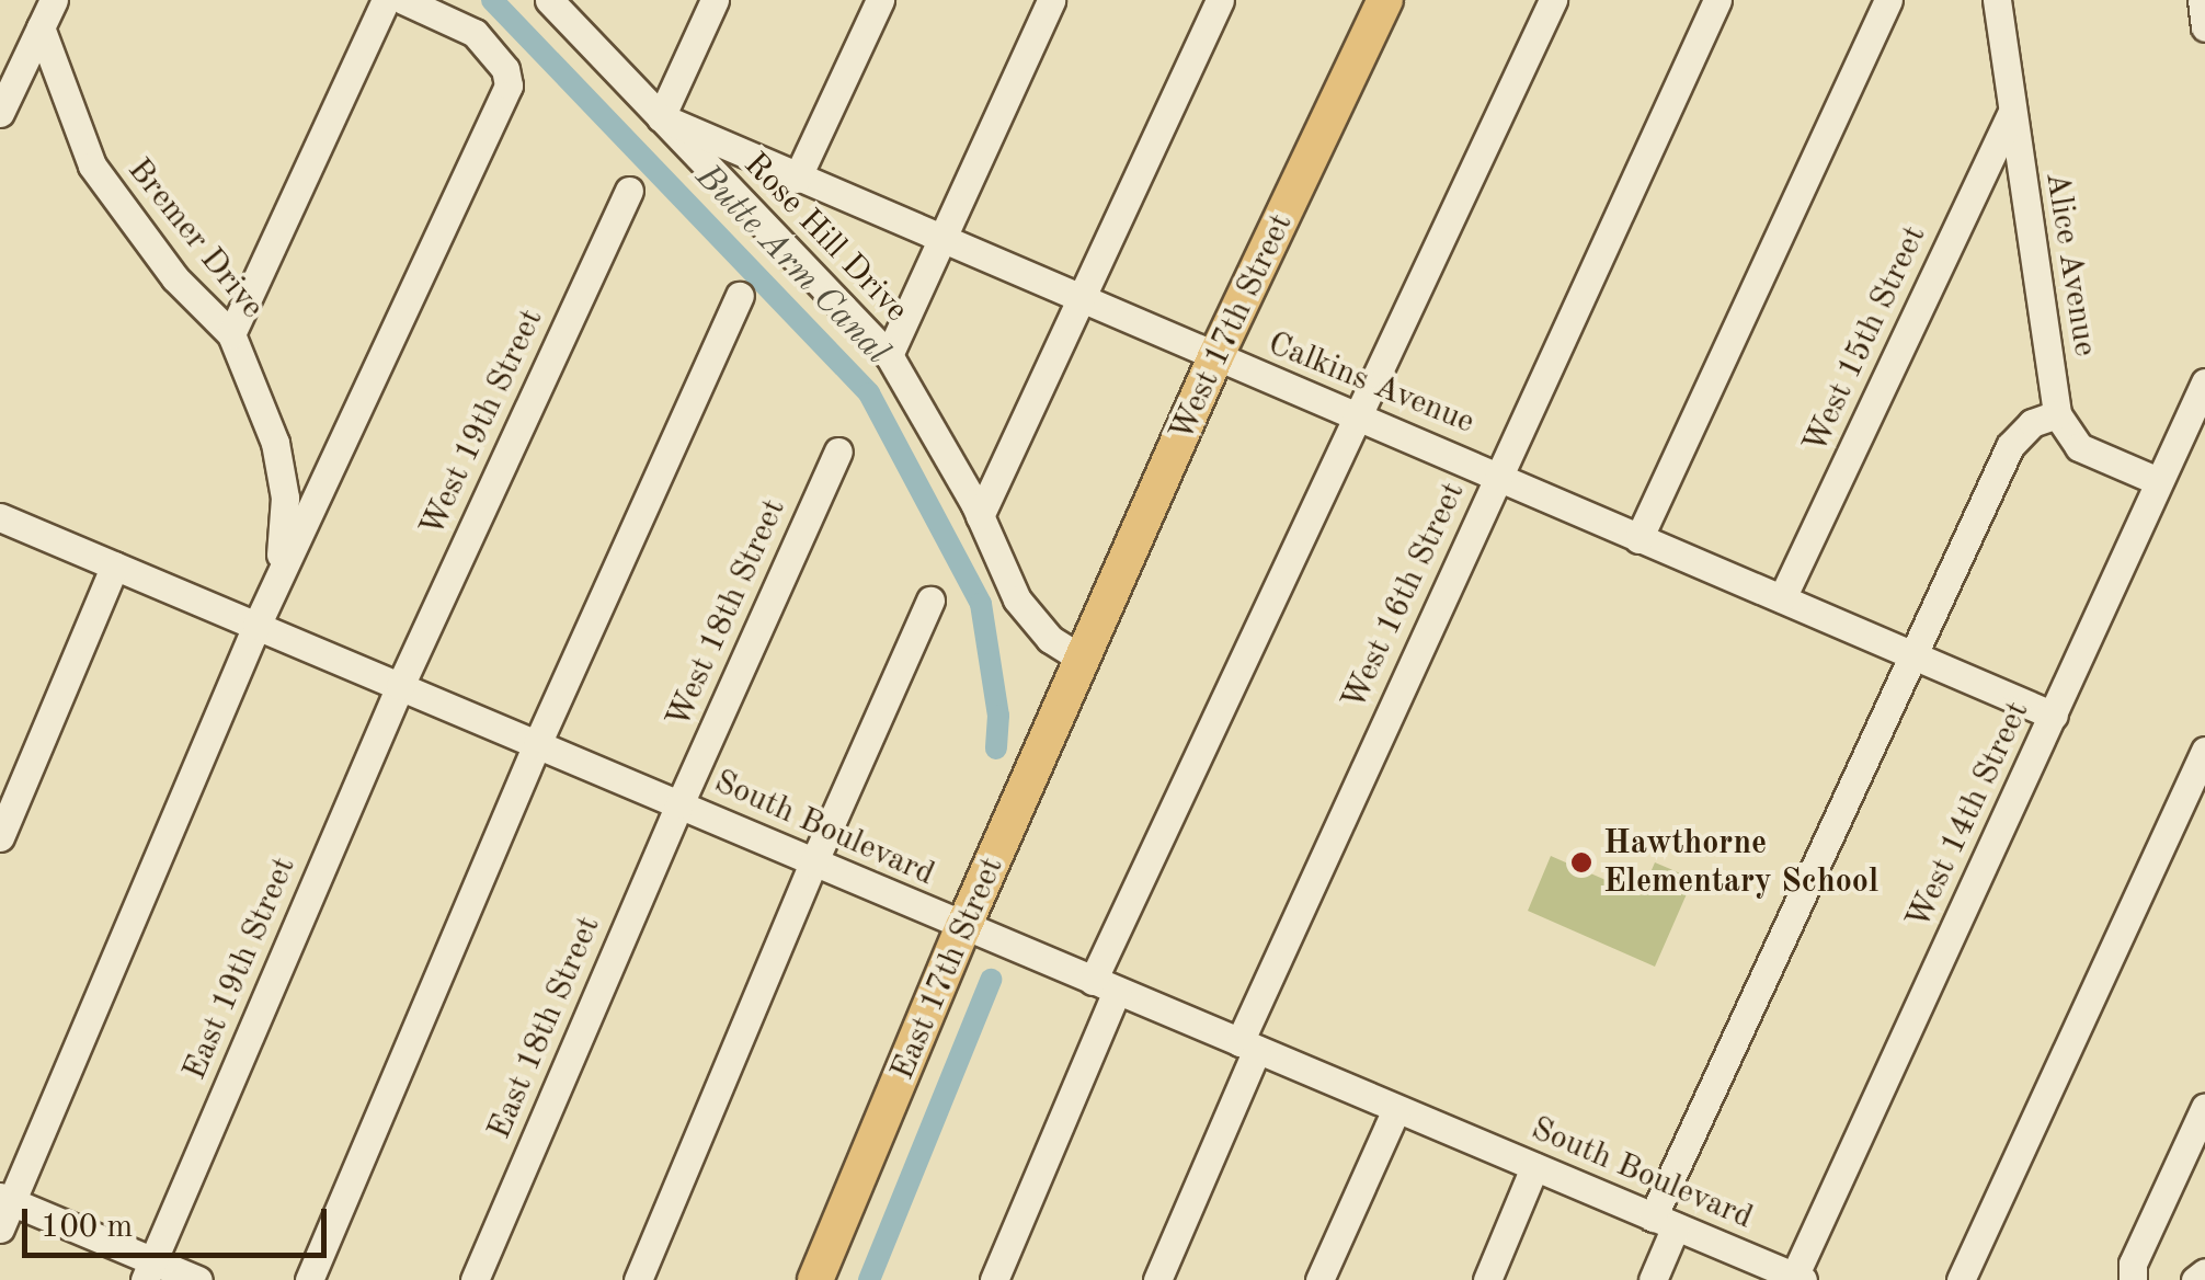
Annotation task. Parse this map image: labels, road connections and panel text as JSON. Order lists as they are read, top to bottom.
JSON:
{
  "streets": {
    "main road": ["West 17th Street", "East 17th Street"],
    "street": [
      "Rose Hill Drive",
      "Bremer Drive",
      "Alice Avenue",
      "West 15th Street",
      "Calkins Avenue",
      "West 19th Street",
      "West 16th Street",
      "West 18th Street",
      "West 14th Street",
      "South Boulevard",
      "East 19th Street",
      "East 18th Street"
    ]
  },
  "crossings": [
    ["Rose Hill Drive", "West 17th Street"],
    ["Rose Hill Drive", "Calkins Avenue"],
    ["Rose Hill Drive", "East 17th Street"],
    ["Bremer Drive", "South Boulevard"],
    ["Alice Avenue", "West 15th Street"],
    ["West 17th Street", "Calkins Avenue"],
    ["West 17th Street", "East 17th Street"],
    ["West 15th Street", "Calkins Avenue"],
    ["Calkins Avenue", "West 16th Street"],
    ["Calkins Avenue", "West 14th Street"],
    ["West 19th Street", "South Boulevard"],
    ["West 19th Street", "East 19th Street"],
    ["West 16th Street", "South Boulevard"],
    ["West 18th Street", "South Boulevard"],
    ["West 18th Street", "East 18th Street"],
    ["West 14th Street", "South Boulevard"],
    ["South Boulevard", "East 19th Street"],
    ["South Boulevard", "East 17th Street"],
    ["South Boulevard", "East 18th Street"]
  ],
  "water": ["Butte Arm Canal"],
  "places": ["Hawthorne Elementary School"],
  "scale_bar": "100 m"
}
